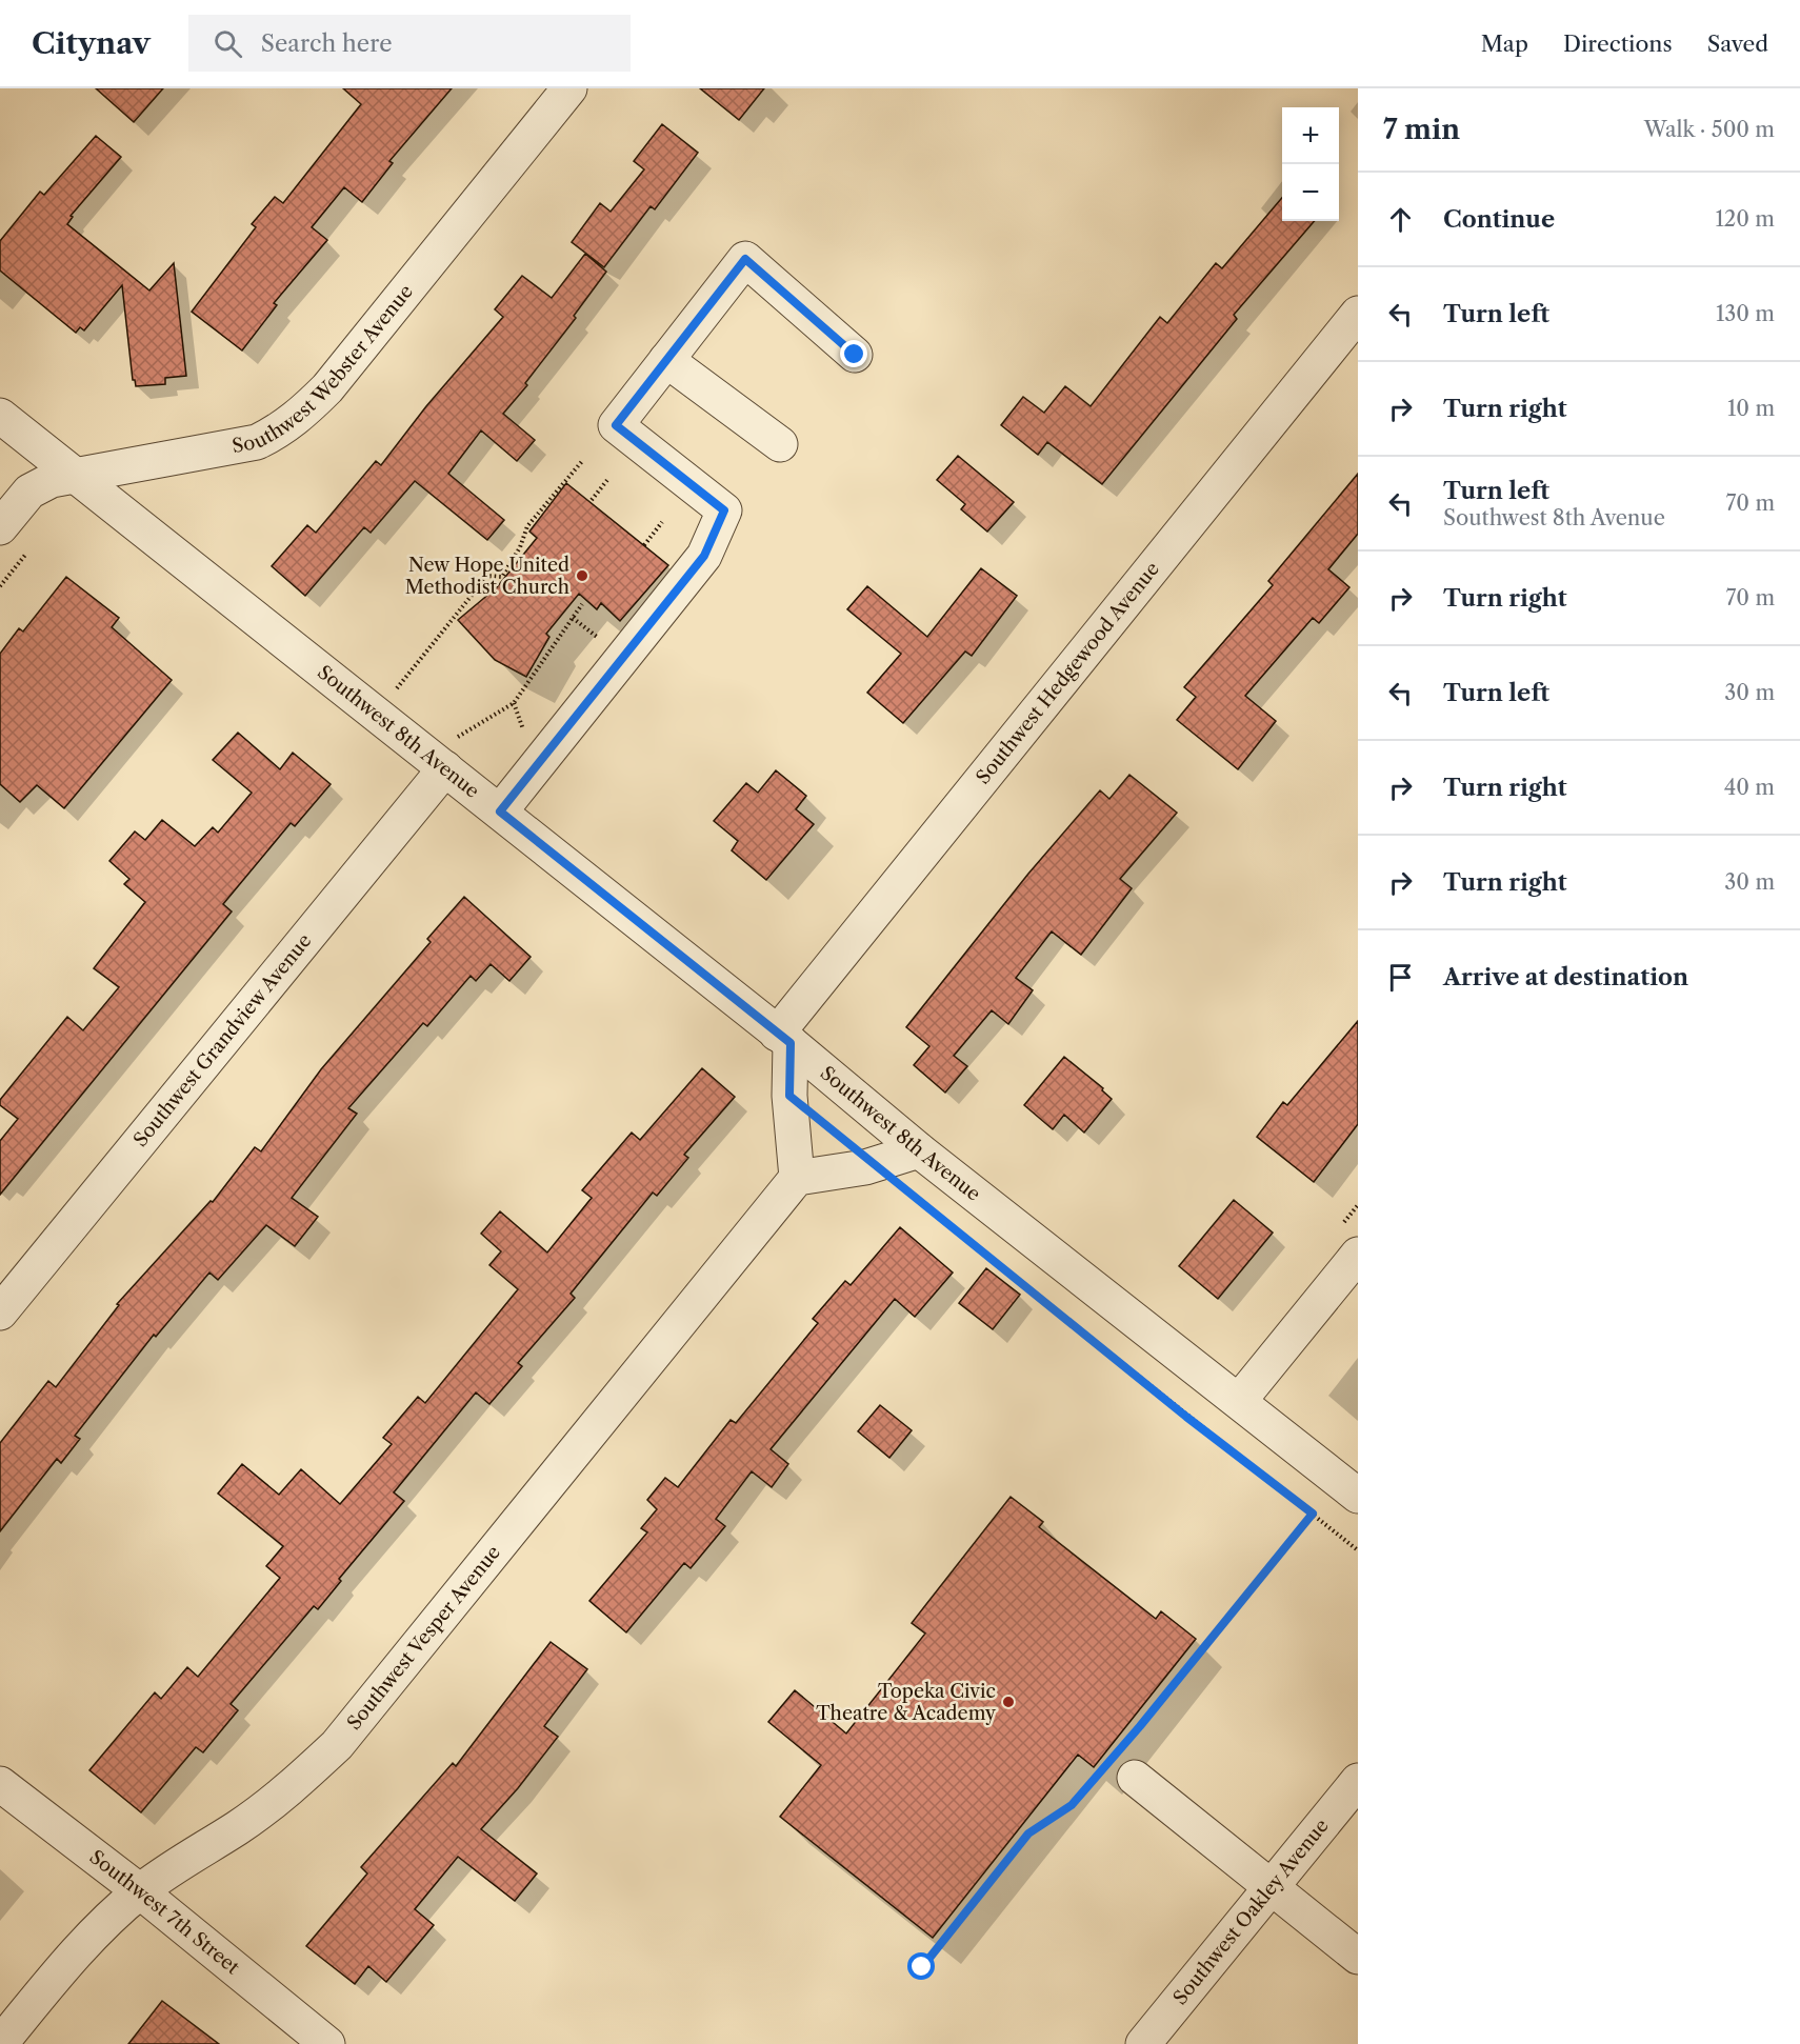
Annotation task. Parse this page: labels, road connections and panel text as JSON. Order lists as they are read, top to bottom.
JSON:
{
  "streets": {
    "street": [
      "Southwest Webster Avenue",
      "Southwest Hedgewood Avenue",
      "Southwest 8th Avenue",
      "Southwest Grandview Avenue",
      "Southwest Vesper Avenue",
      "Southwest 7th Street",
      "Southwest Oakley Avenue"
    ]
  },
  "crossings": [
    ["Southwest Webster Avenue", "Southwest 8th Avenue"],
    ["Southwest Hedgewood Avenue", "Southwest 8th Avenue"],
    ["Southwest 8th Avenue", "Southwest Grandview Avenue"],
    ["Southwest Vesper Avenue", "Southwest 7th Street"]
  ],
  "places": ["New Hope United Methodist Church", "Topeka Civic Theatre & Academy"],
  "page": {
    "header": "Citynav",
    "search": "Search here",
    "nav": ["Map", "Directions", "Saved"],
    "heading": ["7 min", "Walk · 500 m"],
    "map_buttons": ["+", "−"],
    "list": [
      ["Continue", "120 m"],
      ["Turn left", "130 m"],
      ["Turn right", "10 m"],
      ["Turn left", "Southwest 8th Avenue", "70 m"],
      ["Turn right", "70 m"],
      ["Turn left", "30 m"],
      ["Turn right", "40 m"],
      ["Turn right", "30 m"],
      "Arrive at destination"
    ]
  }
}
